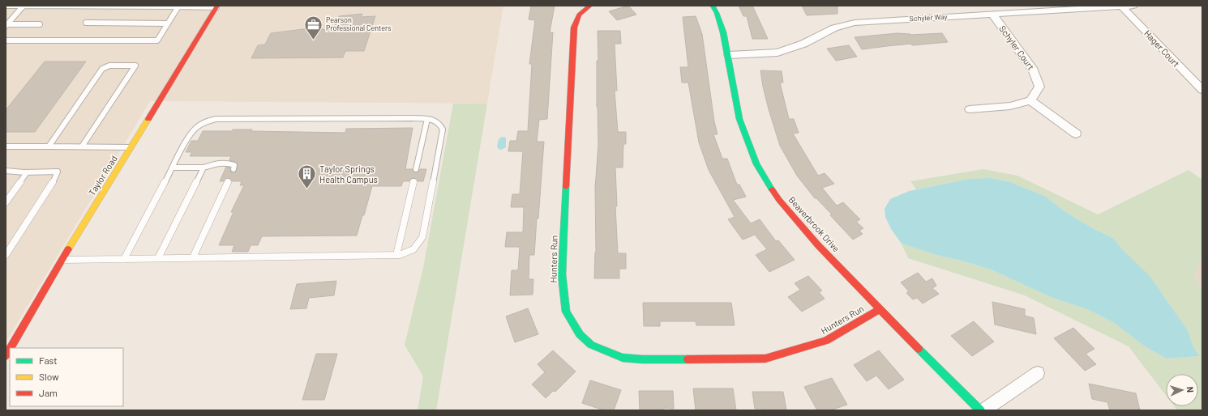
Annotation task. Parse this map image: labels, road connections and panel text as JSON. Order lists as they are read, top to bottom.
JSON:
{
  "streets": {
    "street": [
      "Schyler Way",
      "Schyler Court",
      "Hager Court",
      "Taylor Road",
      "Beaverbrook Drive",
      "Hunters Run"
    ]
  },
  "crossings": [
    ["Schyler Way", "Schyler Court"],
    ["Schyler Way", "Hager Court"],
    ["Schyler Way", "Beaverbrook Drive"],
    ["Beaverbrook Drive", "Hunters Run"]
  ],
  "places": {
    "office": ["Pearson Professional Centers"],
    "building": ["Taylor Springs Health Campus"]
  },
  "legend": ["Fast", "Slow", "Jam"],
  "north": "right"
}
